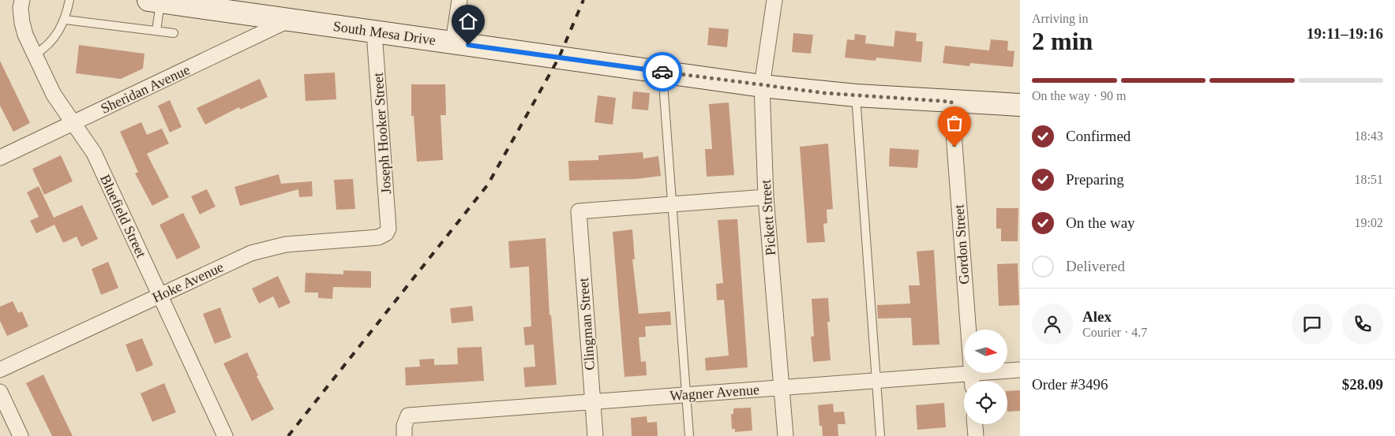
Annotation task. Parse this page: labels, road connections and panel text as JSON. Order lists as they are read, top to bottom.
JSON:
{
  "streets": {
    "main road": ["South Mesa Drive"],
    "street": [
      "Sheridan Avenue",
      "Joseph Hooker Street",
      "Bluefield Street",
      "Pickett Street",
      "Gordon Street",
      "Hoke Avenue",
      "Clingman Street",
      "Wagner Avenue"
    ]
  },
  "crossings": [
    ["South Mesa Drive", "Sheridan Avenue"],
    ["South Mesa Drive", "Joseph Hooker Street"],
    ["South Mesa Drive", "Pickett Street"],
    ["South Mesa Drive", "Gordon Street"],
    ["Sheridan Avenue", "Bluefield Street"],
    ["Joseph Hooker Street", "Hoke Avenue"],
    ["Bluefield Street", "Hoke Avenue"],
    ["Pickett Street", "Wagner Avenue"],
    ["Gordon Street", "Wagner Avenue"],
    ["Clingman Street", "Wagner Avenue"]
  ],
  "north": "right",
  "page": {
    "heading": ["2 min", "Arriving in", "19:11–19:16"],
    "panel": [
      "Alex",
      "Courier · 4.7",
      "Order #3496",
      "$28.09"
    ],
    "bar": "On the way · 90 m",
    "list": [
      ["Confirmed", "18:43"],
      ["Preparing", "18:51"],
      ["On the way", "19:02"],
      "Delivered"
    ]
  }
}
